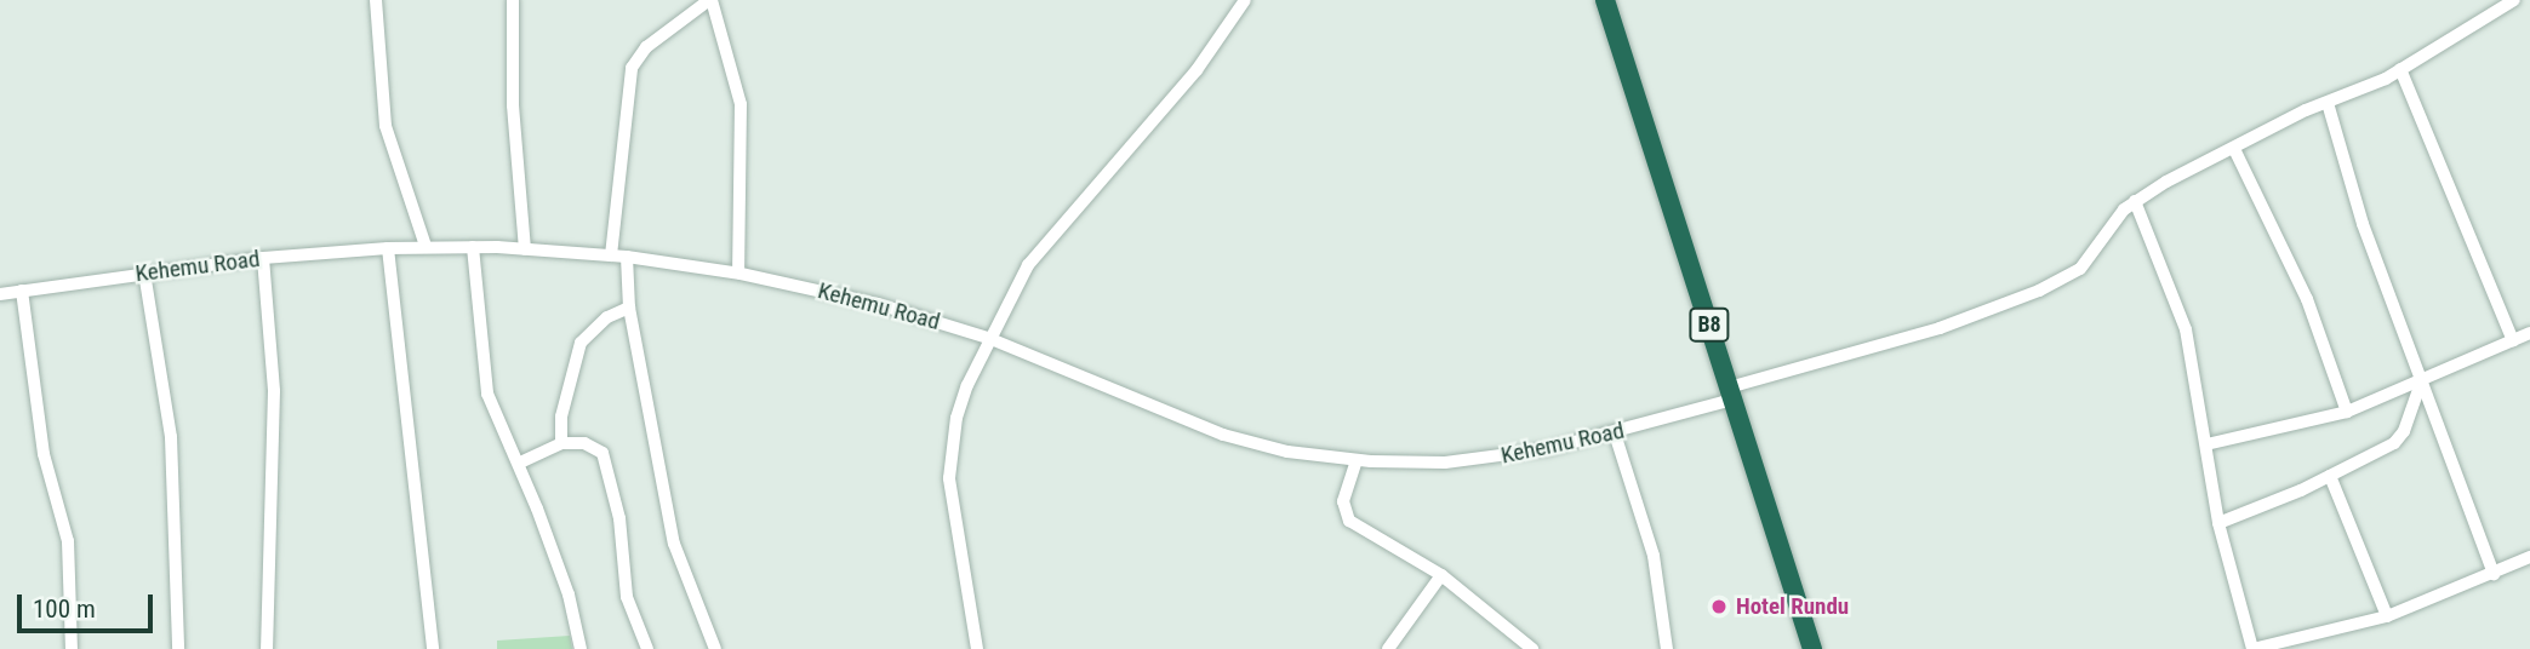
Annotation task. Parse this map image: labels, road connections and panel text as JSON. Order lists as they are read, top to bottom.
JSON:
{
  "streets": {
    "highway": ["B8"],
    "street": ["Kehemu Road"]
  },
  "crossings": [
    ["Kehemu Road", "B8"]
  ],
  "places": ["Hotel Rundu"],
  "scale_bar": "100 m"
}
